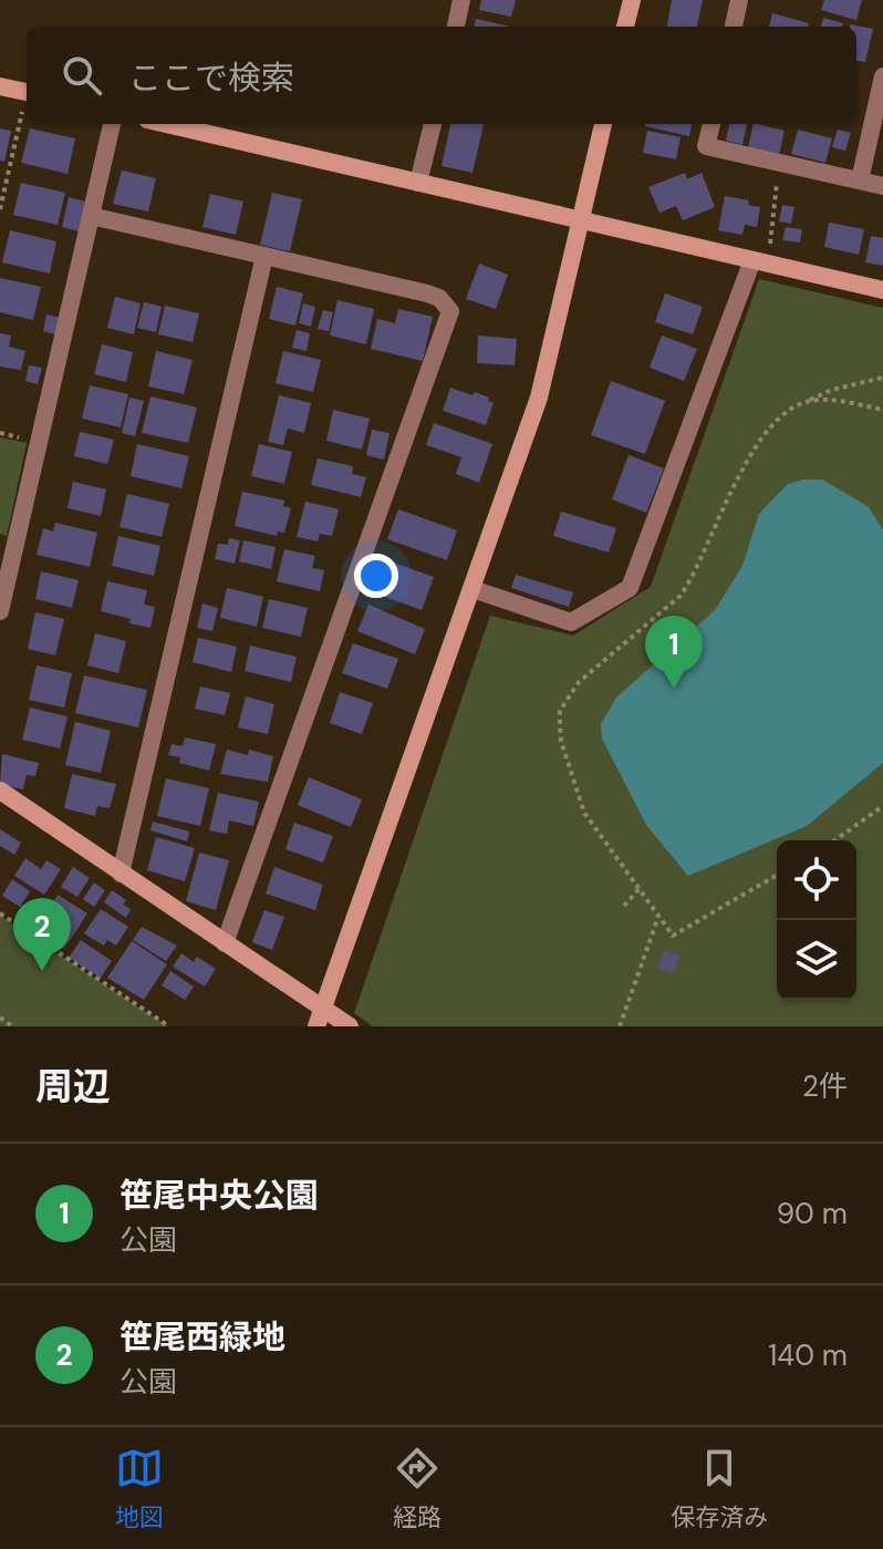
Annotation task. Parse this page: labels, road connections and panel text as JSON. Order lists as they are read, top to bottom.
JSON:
{
  "page": {
    "search": "ここで検索",
    "pins": ["1", "2"],
    "heading": ["周辺", "2件"],
    "list": [
      {
        "mark": "1",
        "name": "笹尾中央公園",
        "note": "公園",
        "value": "90 m"
      },
      {
        "mark": "2",
        "name": "笹尾西緑地",
        "note": "公園",
        "value": "140 m"
      }
    ],
    "nav": ["地図", "経路", "保存済み"]
  }
}
